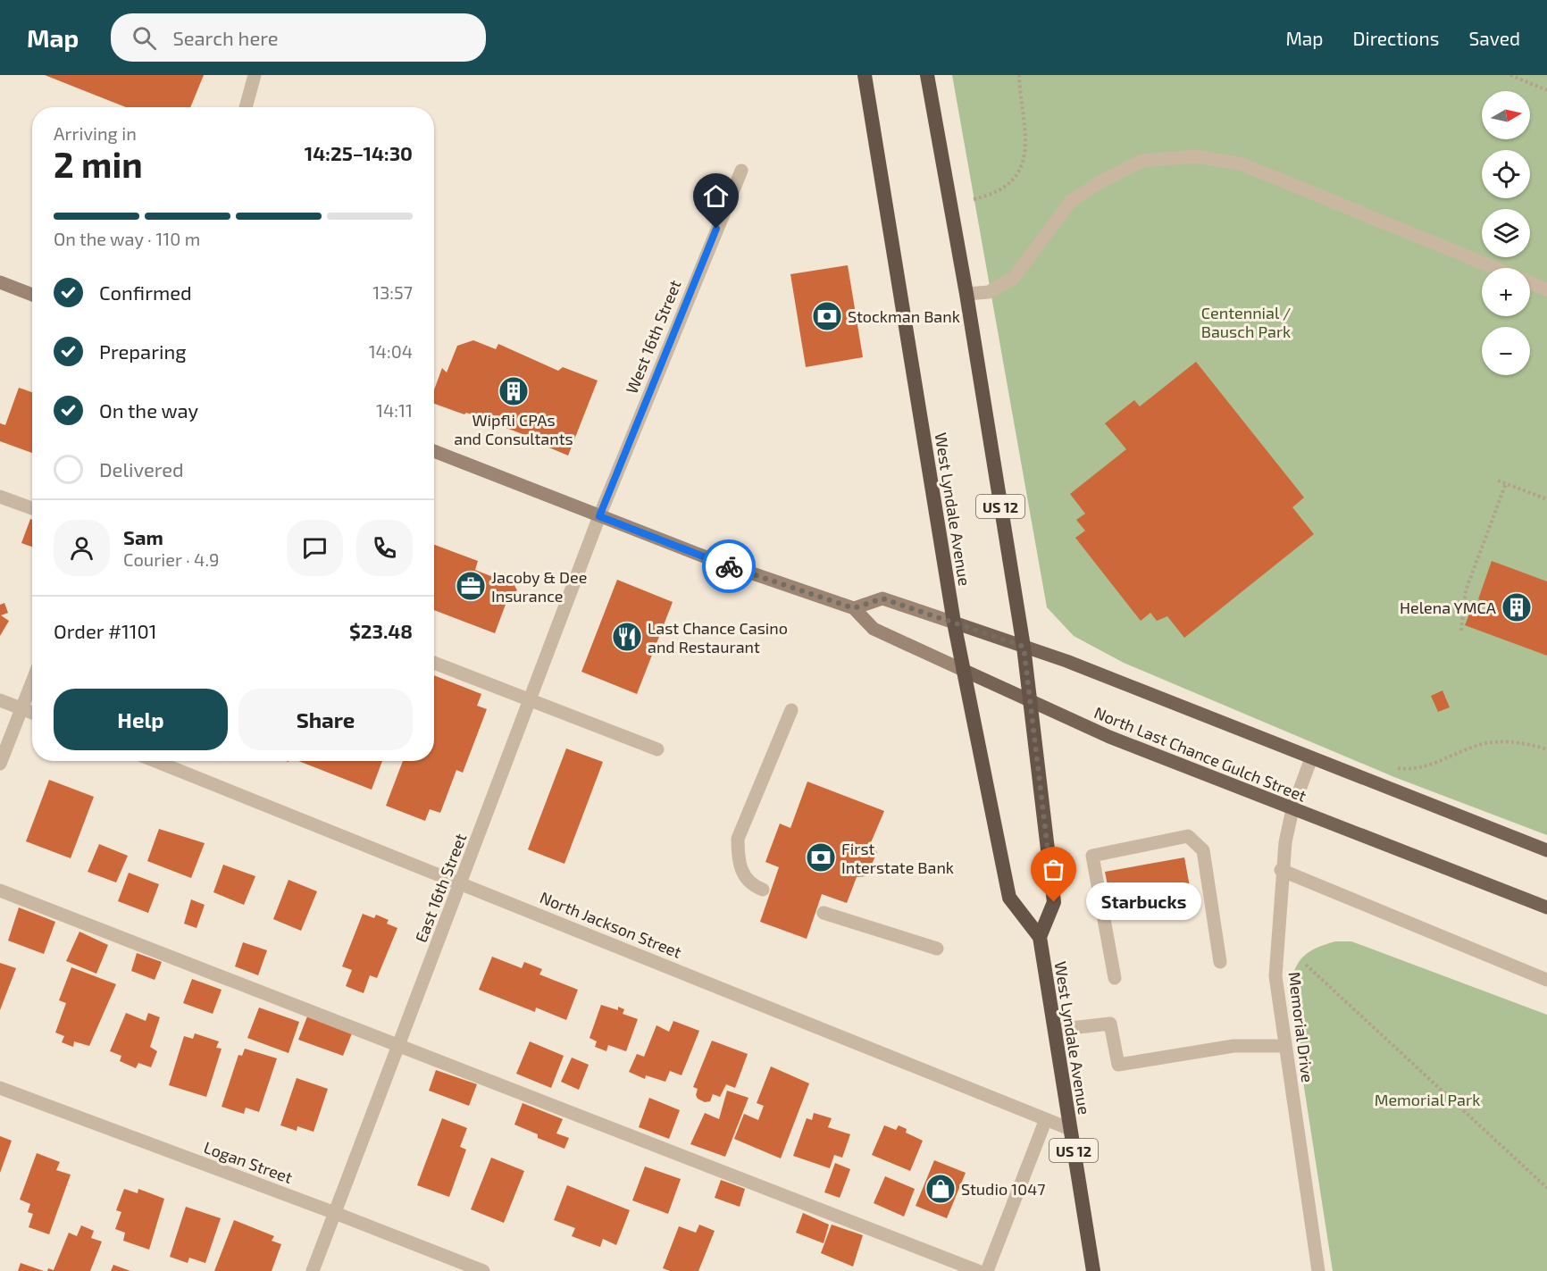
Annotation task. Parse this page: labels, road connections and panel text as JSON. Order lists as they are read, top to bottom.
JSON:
{
  "streets": {
    "highway": ["US 12", "West Lyndale Avenue"],
    "main road": ["North Last Chance Gulch Street"],
    "street": [
      "West 16th Street",
      "East 16th Street",
      "North Jackson Street",
      "Memorial Drive",
      "Logan Street"
    ]
  },
  "crossings": [
    ["West 16th Street", "North Last Chance Gulch Street"],
    ["West 16th Street", "East 16th Street"],
    ["US 12", "West Lyndale Avenue"],
    ["US 12", "North Last Chance Gulch Street"],
    ["West Lyndale Avenue", "North Last Chance Gulch Street"],
    ["West Lyndale Avenue", "North Jackson Street"],
    ["North Last Chance Gulch Street", "East 16th Street"],
    ["North Last Chance Gulch Street", "Memorial Drive"],
    ["East 16th Street", "North Jackson Street"],
    ["East 16th Street", "Logan Street"]
  ],
  "parks": ["Centennial / Bausch Park", "Memorial Park"],
  "places": {
    "bank": ["Stockman Bank", "First Interstate Bank"],
    "building": ["Wipfli CPAs and Consultants", "Helena YMCA"],
    "office": ["Jacoby & Dee Insurance"],
    "restaurant": ["Last Chance Casino and Restaurant"],
    "other": ["Starbucks"],
    "shop": ["Studio 1047"]
  },
  "north": "right",
  "page": {
    "header": "Map",
    "search": "Search here",
    "nav": ["Map", "Directions", "Saved"],
    "map_buttons": ["+", "−"],
    "heading": ["2 min", "Arriving in", "14:25–14:30"],
    "panel": [
      "Sam",
      "Courier · 4.9",
      "Order #1101",
      "$23.48"
    ],
    "bar": "On the way · 110 m",
    "list": [
      ["Confirmed", "13:57"],
      ["Preparing", "14:04"],
      ["On the way", "14:11"],
      "Delivered"
    ],
    "buttons": ["Help", "Share"],
    "bubble": "Starbucks"
  }
}
